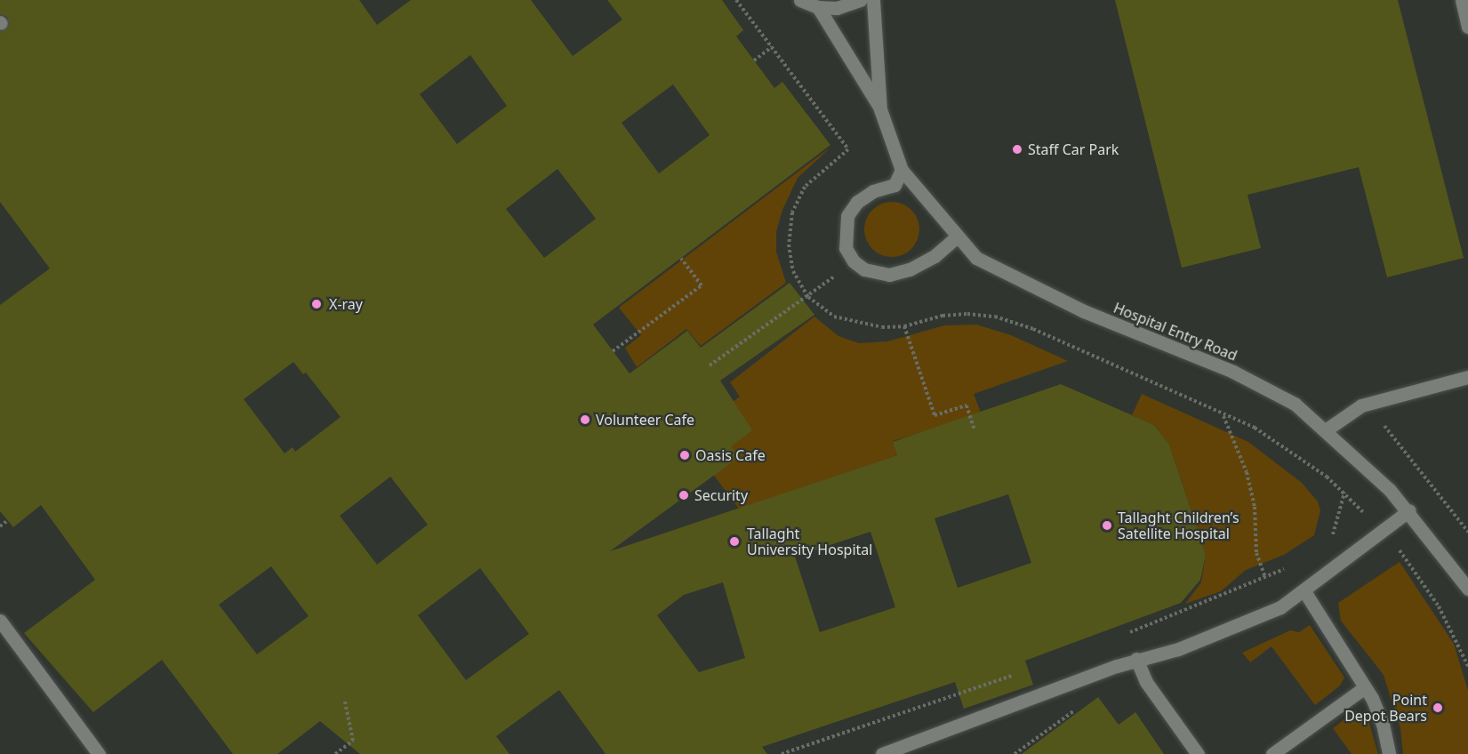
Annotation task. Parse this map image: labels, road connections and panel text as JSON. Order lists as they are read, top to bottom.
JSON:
{
  "streets": {
    "lane": ["Hospital Entry Road"]
  },
  "places": [
    "Staff Car Park",
    "X-ray",
    "Volunteer Cafe",
    "Oasis Cafe",
    "Security",
    "Tallaght Children’s Satellite Hospital",
    "Tallaght University Hospital",
    "Point Depot Bears"
  ]
}
